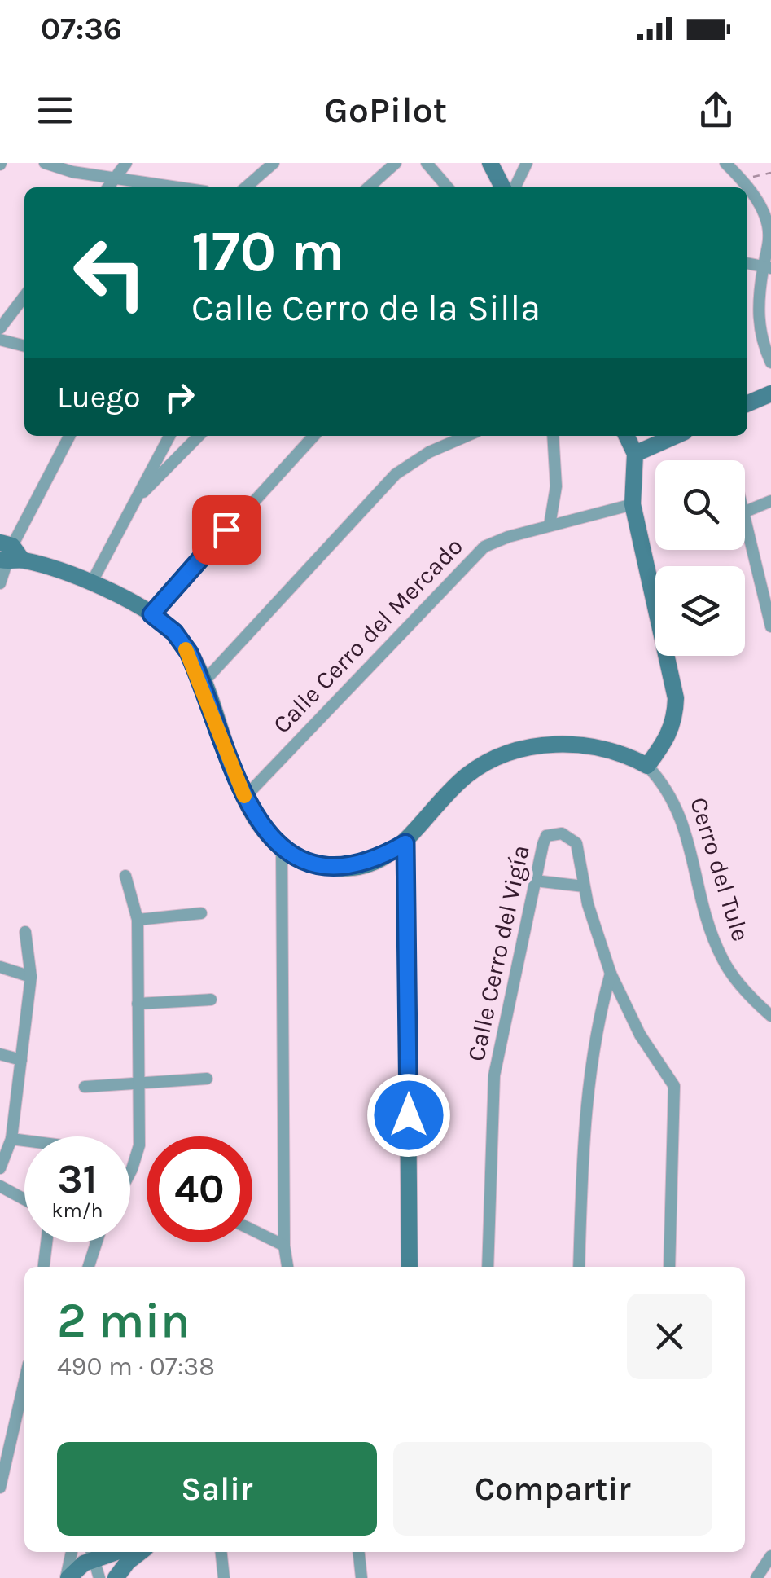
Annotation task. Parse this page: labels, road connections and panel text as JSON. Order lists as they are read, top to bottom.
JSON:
{
  "streets": {
    "street": ["Calle Cerro del Mercado", "Cerro del Tule", "Calle Cerro del Vigía"]
  },
  "page": {
    "status": "07:36",
    "header": "GoPilot",
    "turn": ["170 m", "Calle Cerro de la Silla"],
    "then": "Luego",
    "speed": "31 km/h",
    "limit": "40",
    "heading": ["2 min", "490 m · 07:38"],
    "buttons": ["Salir", "Compartir"]
  }
}
